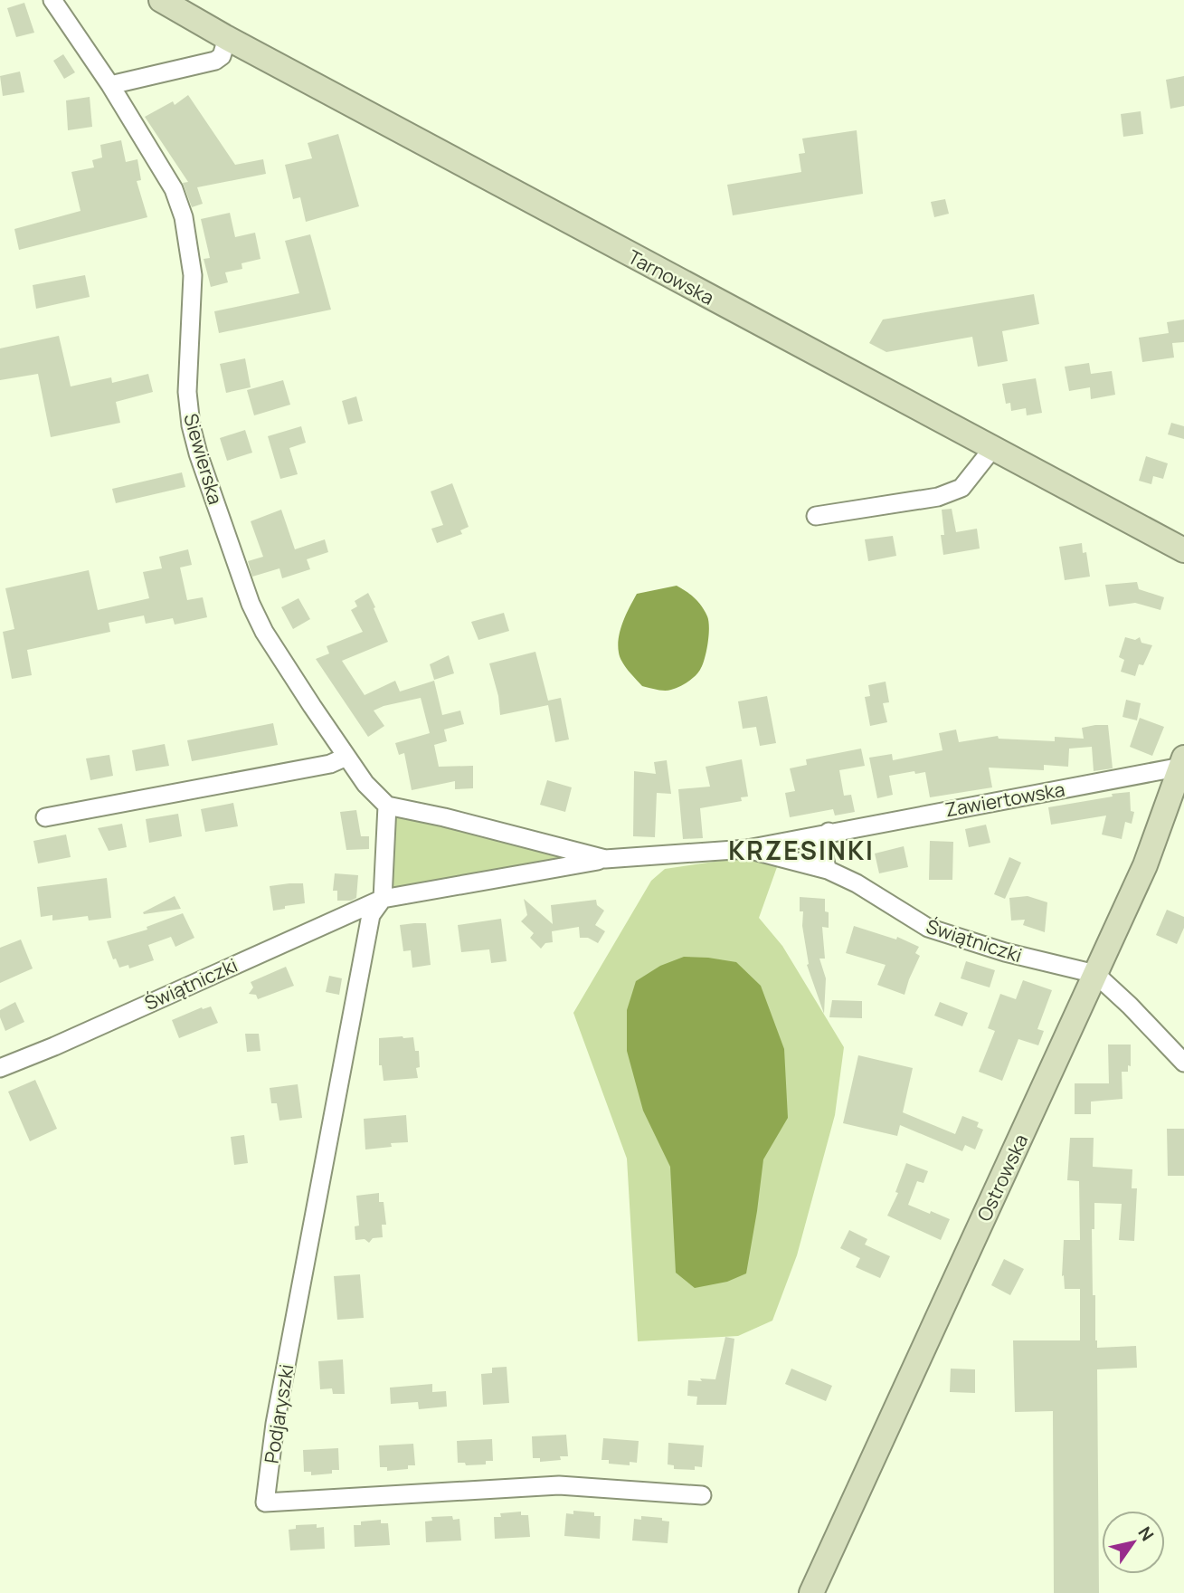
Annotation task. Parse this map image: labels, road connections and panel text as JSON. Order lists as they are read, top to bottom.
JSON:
{
  "streets": {
    "street": [
      "Tarnowska",
      "Siewierska",
      "Zawiertowska",
      "Świątniczki",
      "Ostrowska",
      "Podjaryszki"
    ]
  },
  "crossings": [
    ["Siewierska", "Świątniczki"],
    ["Zawiertowska", "Świątniczki"],
    ["Zawiertowska", "Ostrowska"],
    ["Świątniczki", "Ostrowska"],
    ["Świątniczki", "Podjaryszki"]
  ],
  "districts": ["KRZESINKI"],
  "north": "top right"
}
